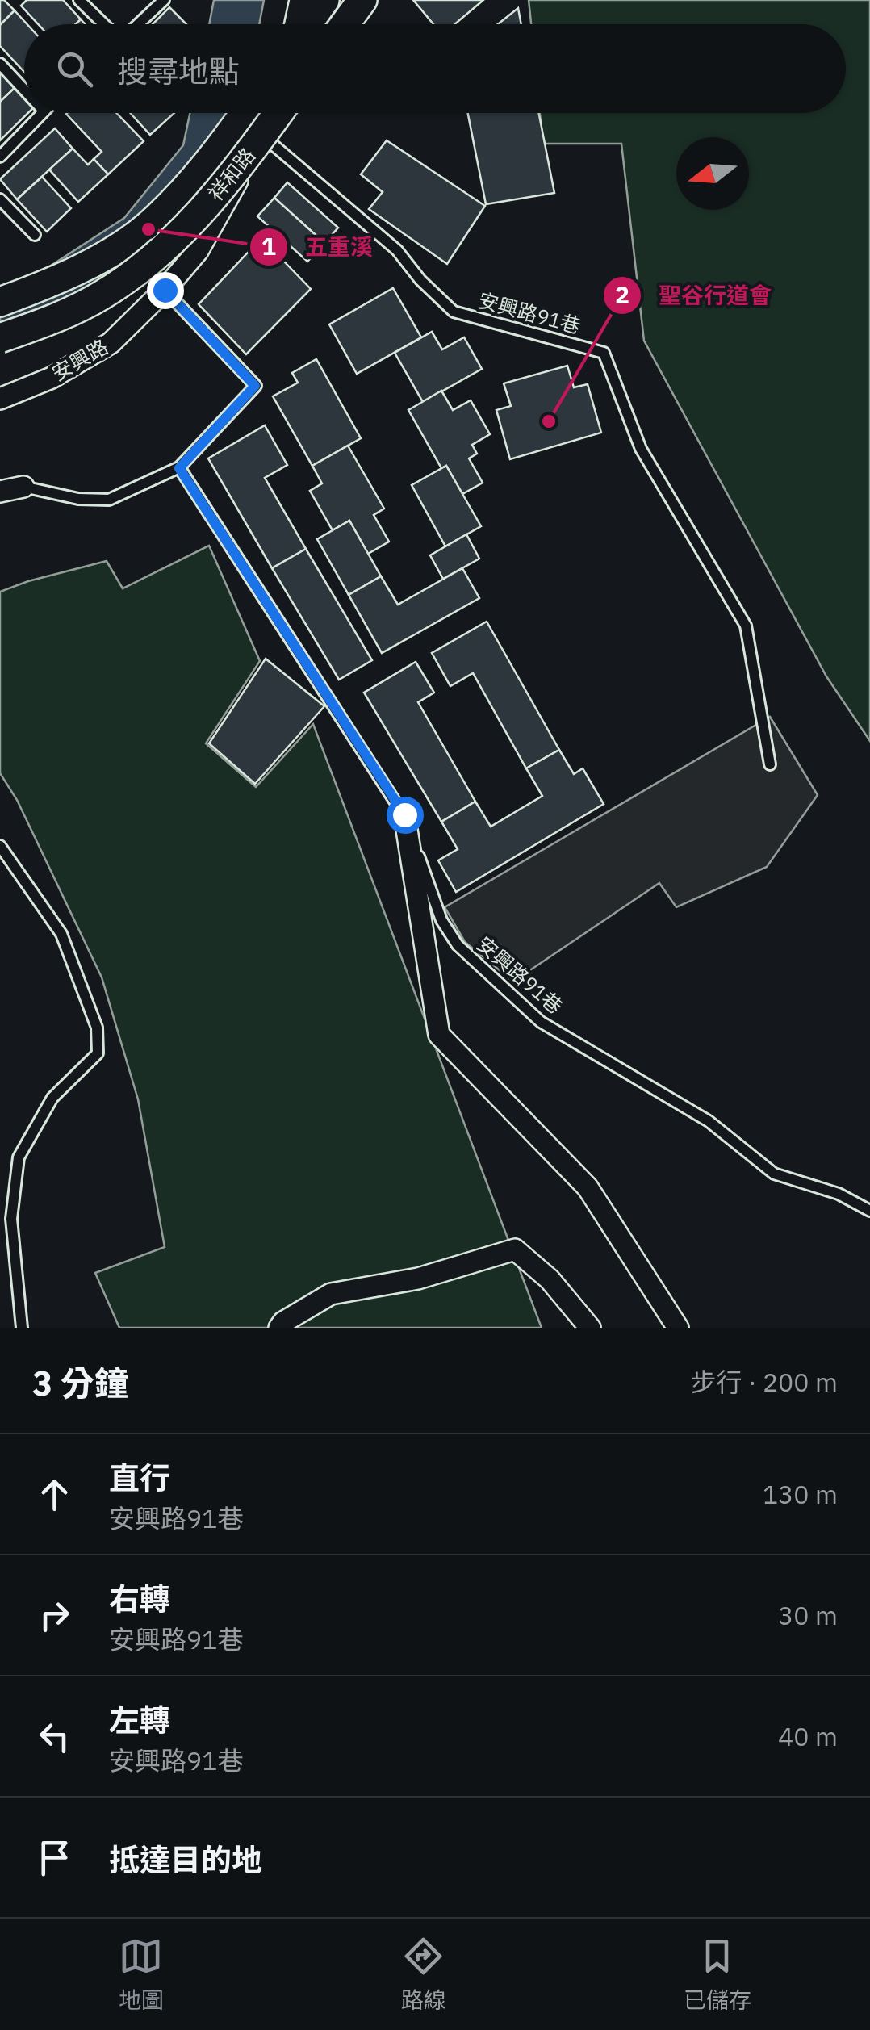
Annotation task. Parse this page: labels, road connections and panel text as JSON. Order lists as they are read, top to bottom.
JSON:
{
  "streets": {
    "main road": ["祥和路"],
    "street": ["安興路"],
    "lane": ["安興路91巷"]
  },
  "crossings": [
    ["安興路91巷", "安興路"]
  ],
  "places": ["五重溪", "聖谷行道會"],
  "north": "left",
  "page": {
    "search": "搜尋地點",
    "heading": ["3 分鐘", "步行 · 200 m"],
    "list": [
      ["直行", "安興路91巷", "130 m"],
      ["右轉", "安興路91巷", "30 m"],
      ["左轉", "安興路91巷", "40 m"],
      "抵達目的地"
    ],
    "nav": ["地圖", "路線", "已儲存"]
  }
}
